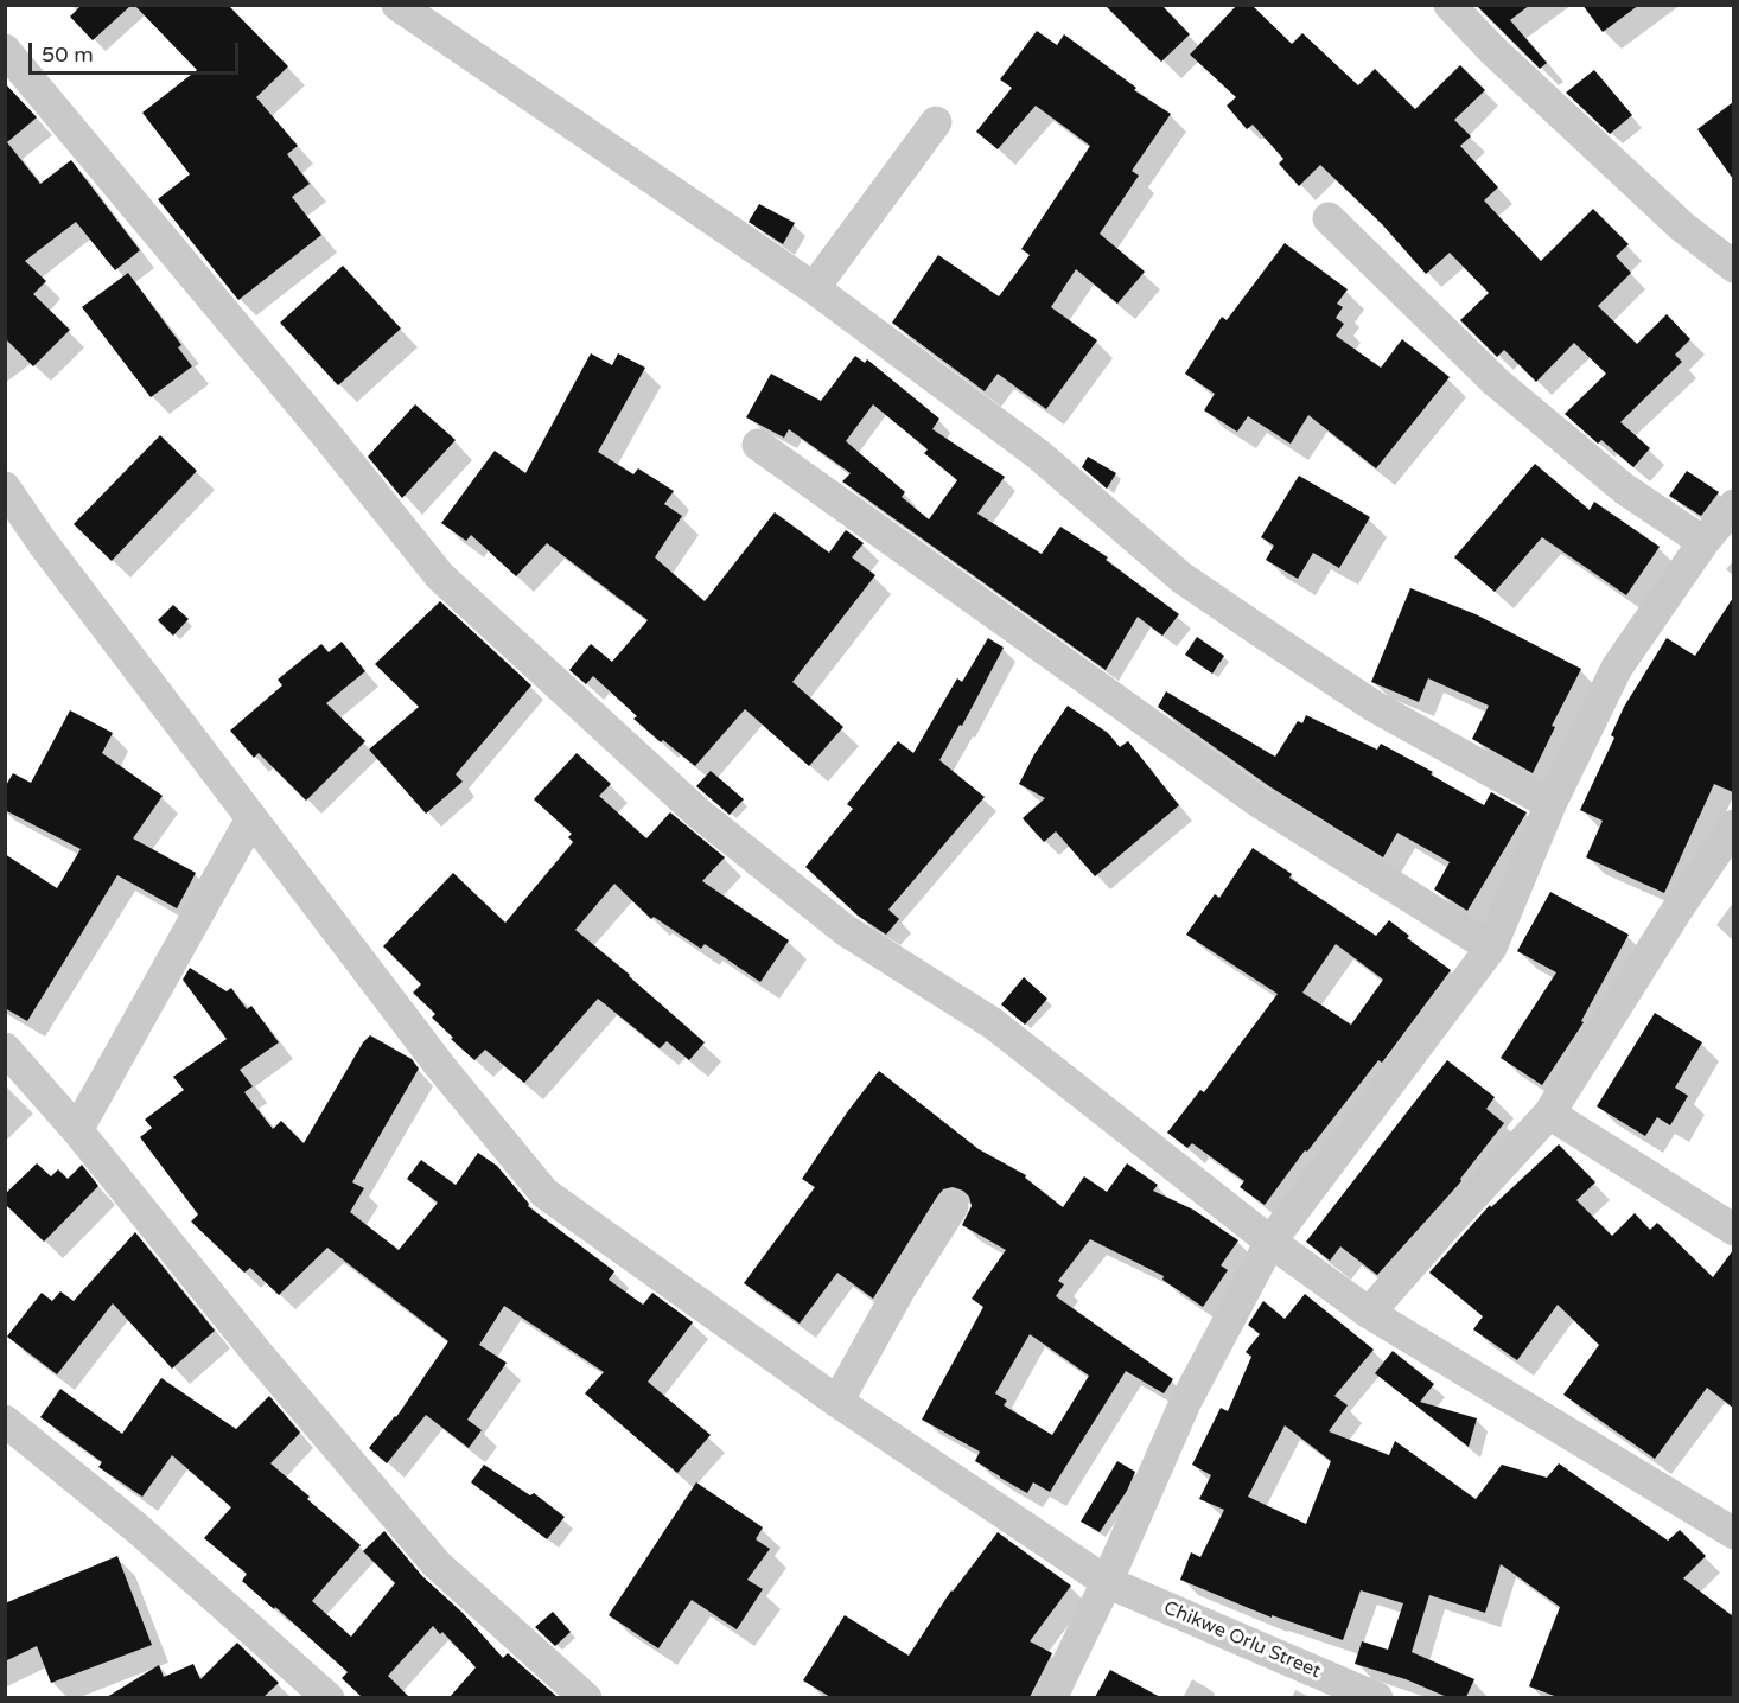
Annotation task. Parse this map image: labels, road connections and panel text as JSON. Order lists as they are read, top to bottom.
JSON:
{
  "streets": {
    "street": ["Chikwe Orlu Street"]
  },
  "scale_bar": "50 m"
}
